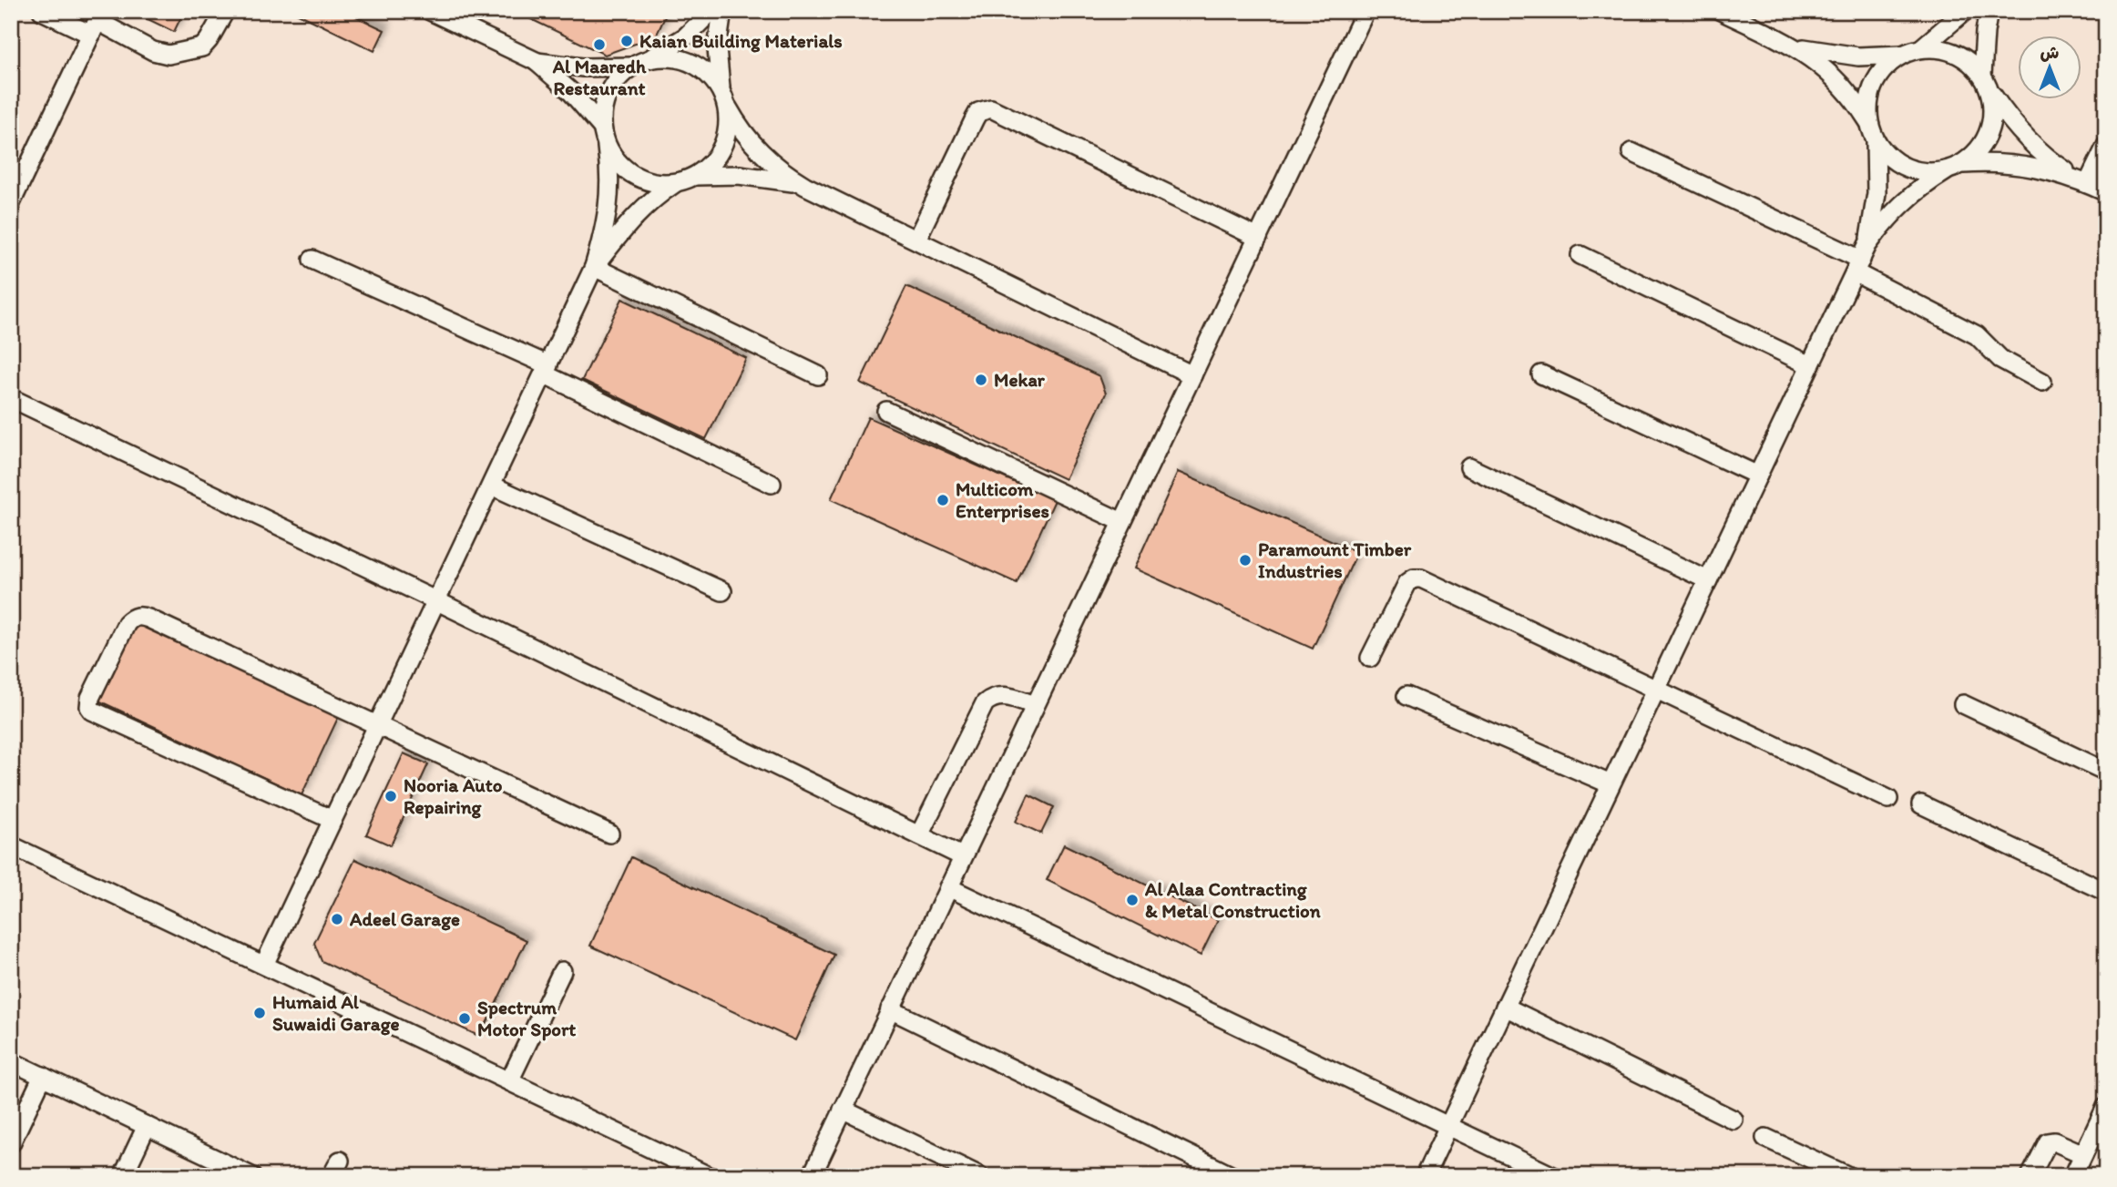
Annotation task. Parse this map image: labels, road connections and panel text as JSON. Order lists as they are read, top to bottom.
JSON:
{
  "places": [
    "Kaian Building Materials",
    "Al Maaredh Restaurant",
    "Mekar",
    "Multicom Enterprises",
    "Paramount Timber Industries",
    "Nooria Auto Repairing",
    "Al Alaa Contracting & Metal Construction",
    "Adeel Garage",
    "Humaid Al Suwaidi Garage",
    "Spectrum Motor Sport"
  ],
  "north": "top"
}
